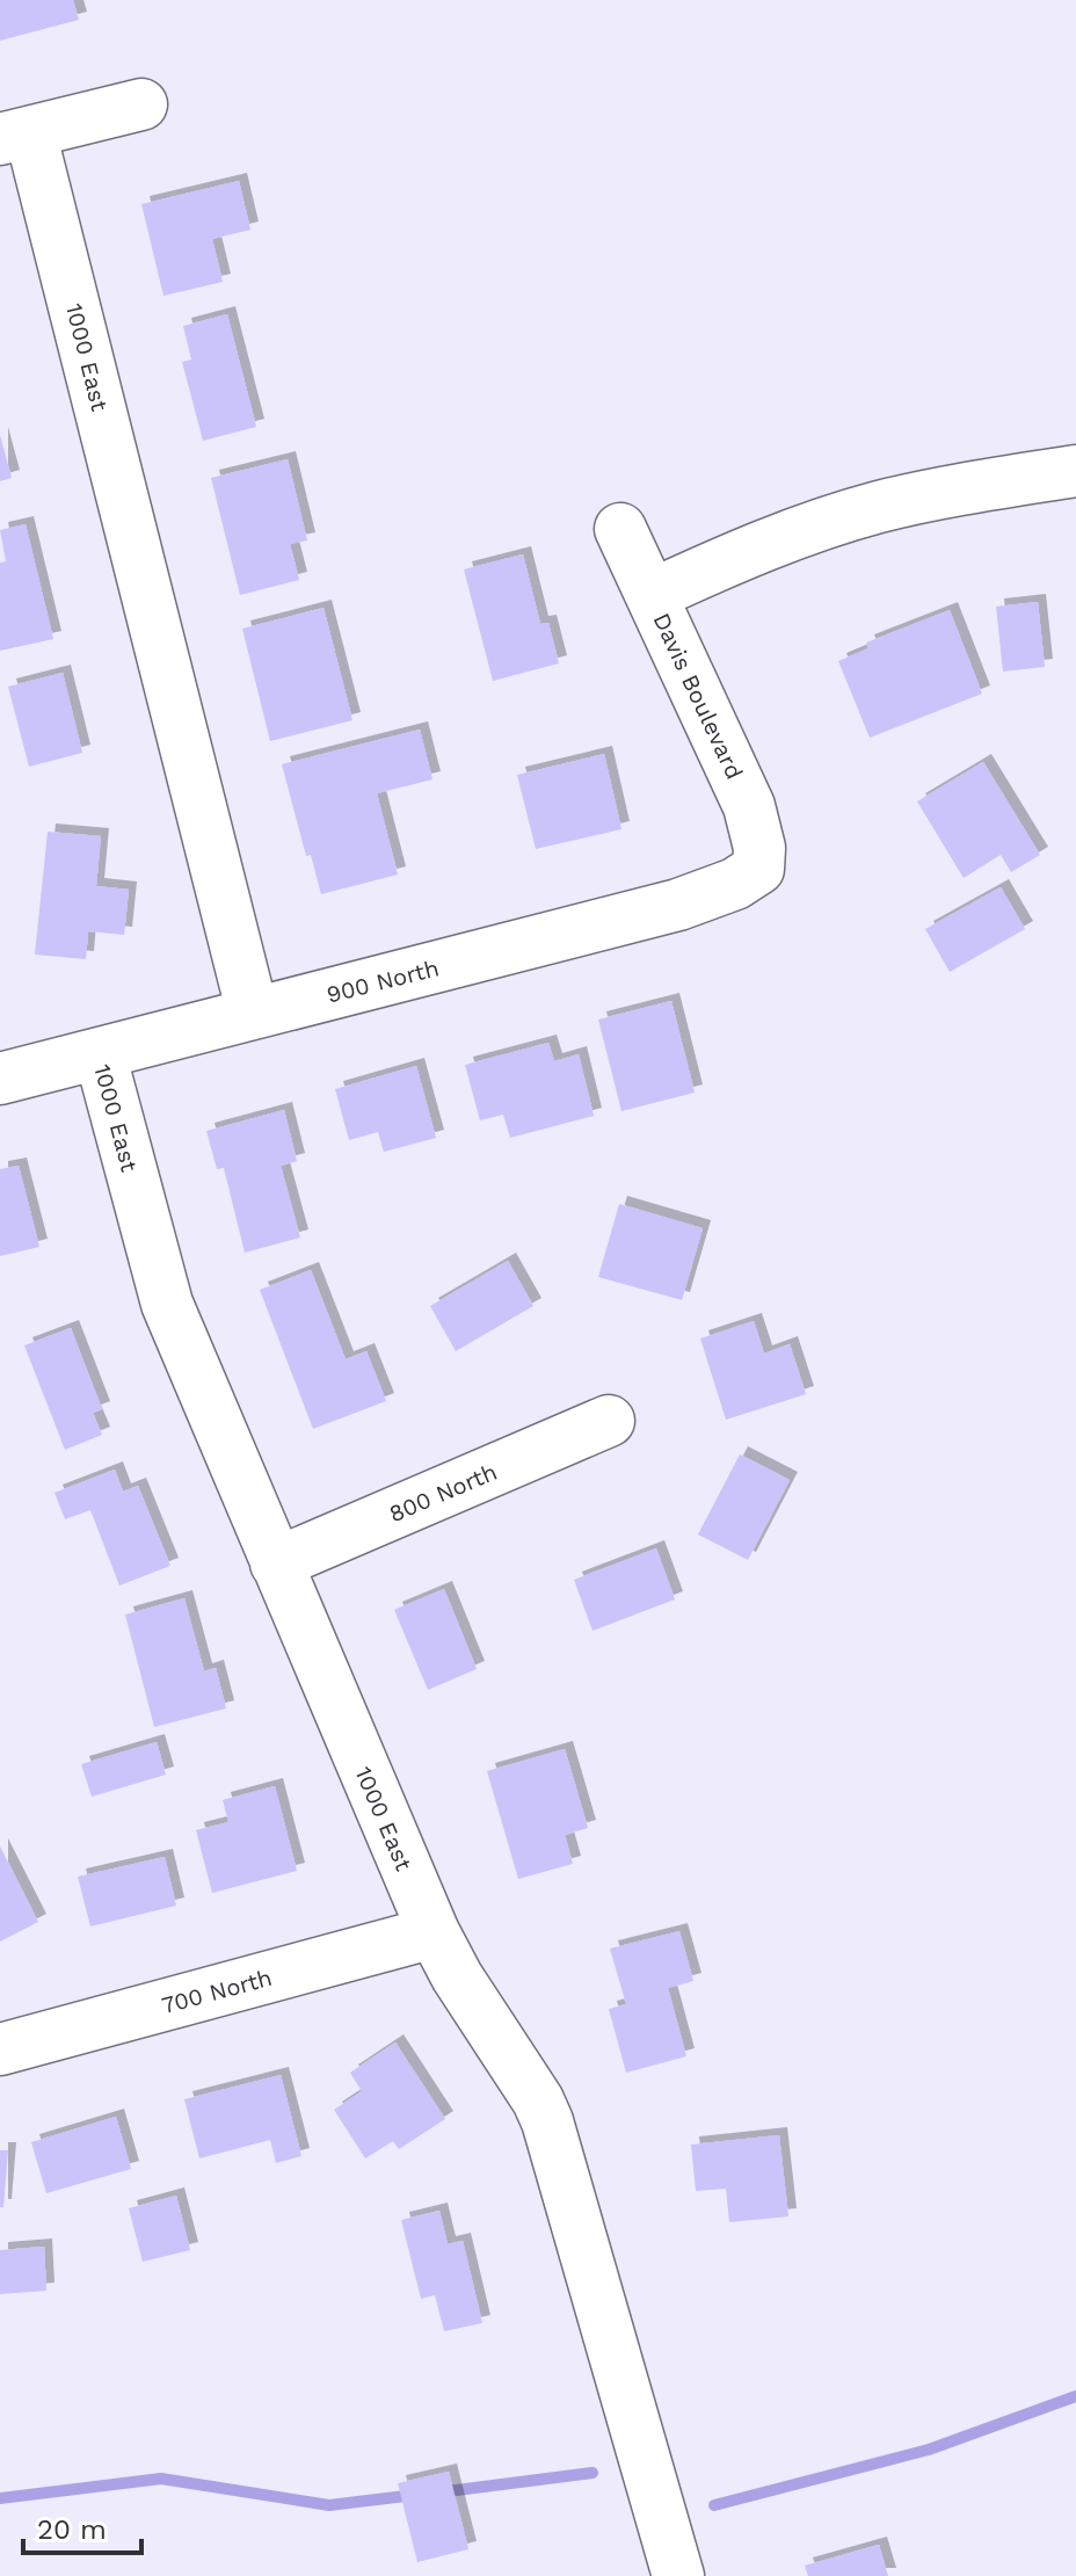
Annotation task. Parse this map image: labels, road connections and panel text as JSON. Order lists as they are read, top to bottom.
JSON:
{
  "streets": {
    "street": [
      "1000 East",
      "Davis Boulevard",
      "900 North",
      "800 North",
      "700 North"
    ]
  },
  "crossings": [
    ["1000 East", "900 North"],
    ["1000 East", "800 North"],
    ["1000 East", "700 North"],
    ["Davis Boulevard", "900 North"]
  ],
  "scale_bar": "20 m"
}
